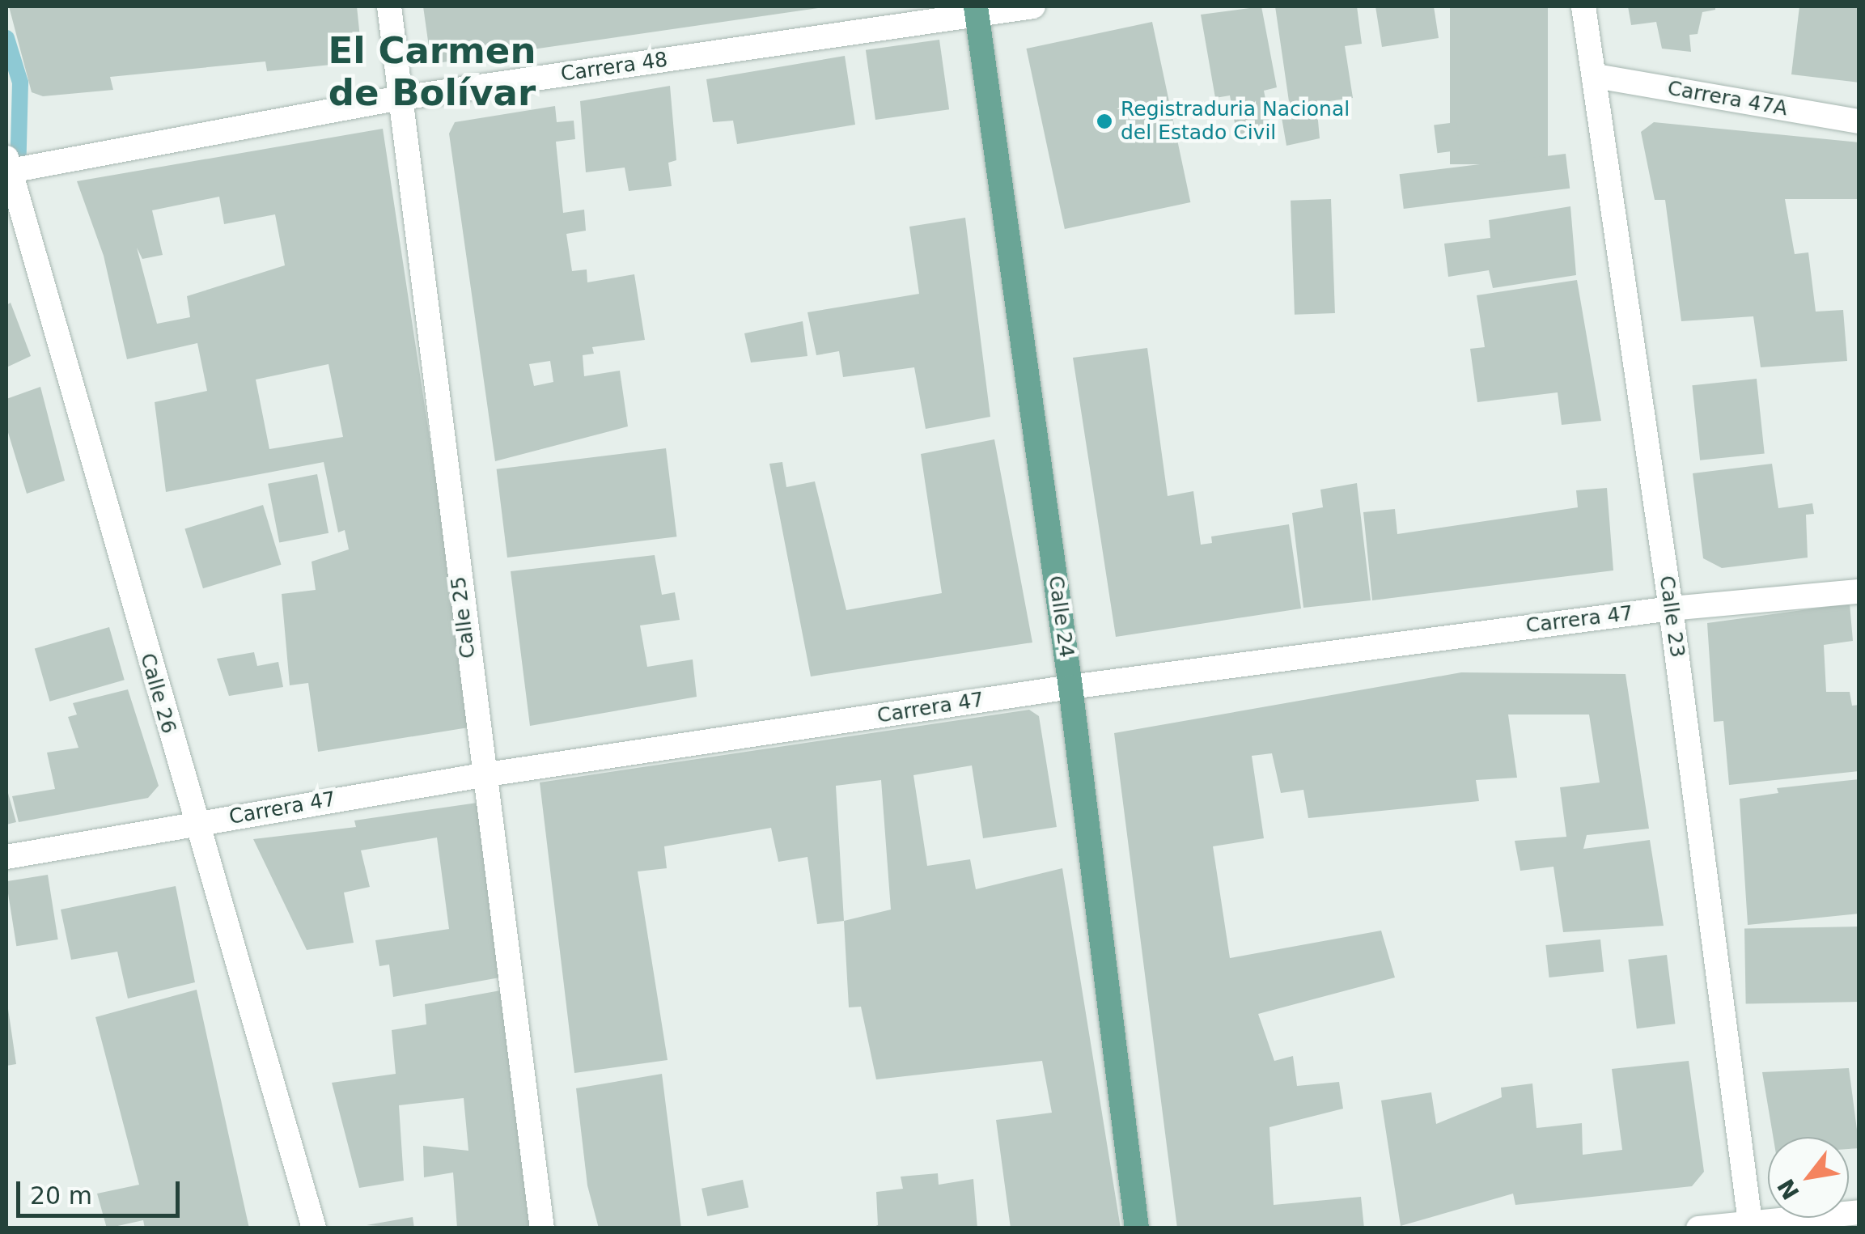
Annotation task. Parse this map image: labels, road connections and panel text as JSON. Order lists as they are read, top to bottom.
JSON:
{
  "streets": {
    "main road": ["Calle 24"],
    "street": [
      "Carrera 48",
      "Carrera 47A",
      "Calle 23",
      "Calle 25",
      "Carrera 47",
      "Calle 26"
    ]
  },
  "crossings": [
    ["Carrera 48", "Calle 24"],
    ["Carrera 48", "Calle 25"],
    ["Carrera 48", "Calle 26"],
    ["Carrera 47A", "Calle 23"],
    ["Calle 24", "Carrera 47"],
    ["Calle 23", "Carrera 47"],
    ["Calle 25", "Carrera 47"],
    ["Carrera 47", "Calle 26"]
  ],
  "districts": ["El Carmen de Bolívar"],
  "places": ["Registraduria Nacional del Estado Civil"],
  "scale_bar": "20 m",
  "north": "bottom left"
}
